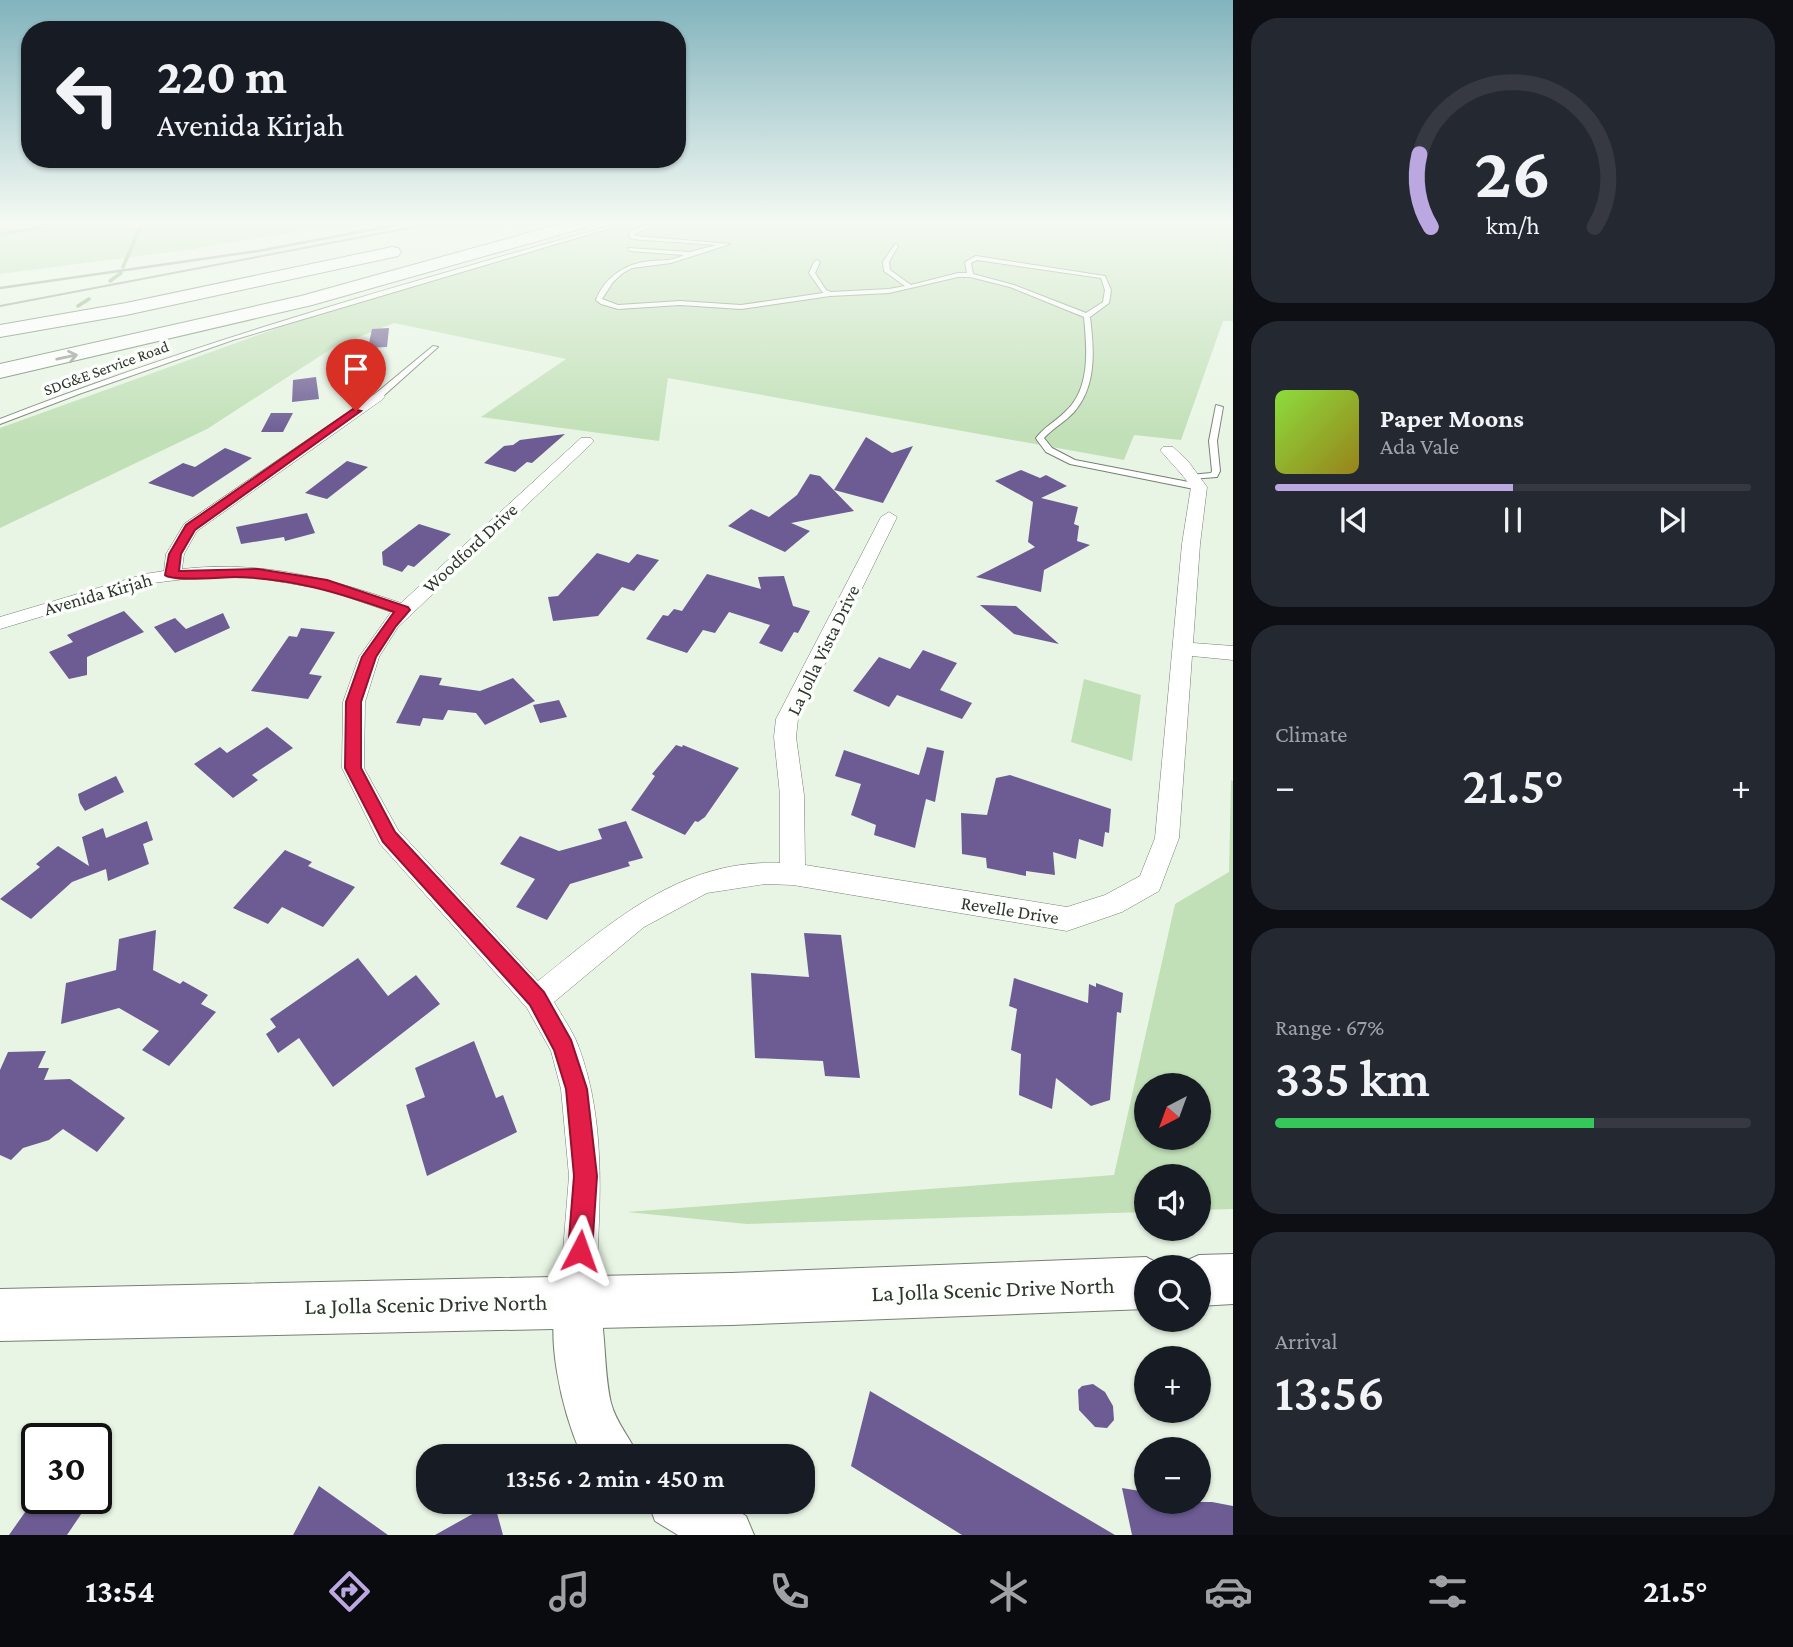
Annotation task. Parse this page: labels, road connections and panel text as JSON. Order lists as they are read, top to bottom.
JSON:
{
  "streets": {
    "main road": ["La Jolla Scenic Drive North"],
    "street": [
      "Woodford Drive",
      "Avenida Kirjah",
      "La Jolla Vista Drive",
      "Revelle Drive"
    ],
    "lane": ["SDG&E Service Road"]
  },
  "crossings": [
    ["Woodford Drive", "Avenida Kirjah"],
    ["Woodford Drive", "Revelle Drive"],
    ["Woodford Drive", "La Jolla Scenic Drive North"],
    ["La Jolla Vista Drive", "Revelle Drive"]
  ],
  "north": "bottom left",
  "page": {
    "turn": ["220 m", "Avenida Kirjah"],
    "song": ["Paper Moons", "Ada Vale"],
    "tile": [
      "Climate",
      ["Range · 67%", "335 km"],
      ["Arrival", "13:56"]
    ],
    "heat": ["−", "21.5°", "+"],
    "map_buttons": ["+", "−"],
    "limit": "30",
    "trip": "13:56 · 2 min · 450 m",
    "tabs": ["13:54", "21.5°"],
    "gauge": ["26", "km/h"]
  }
}
